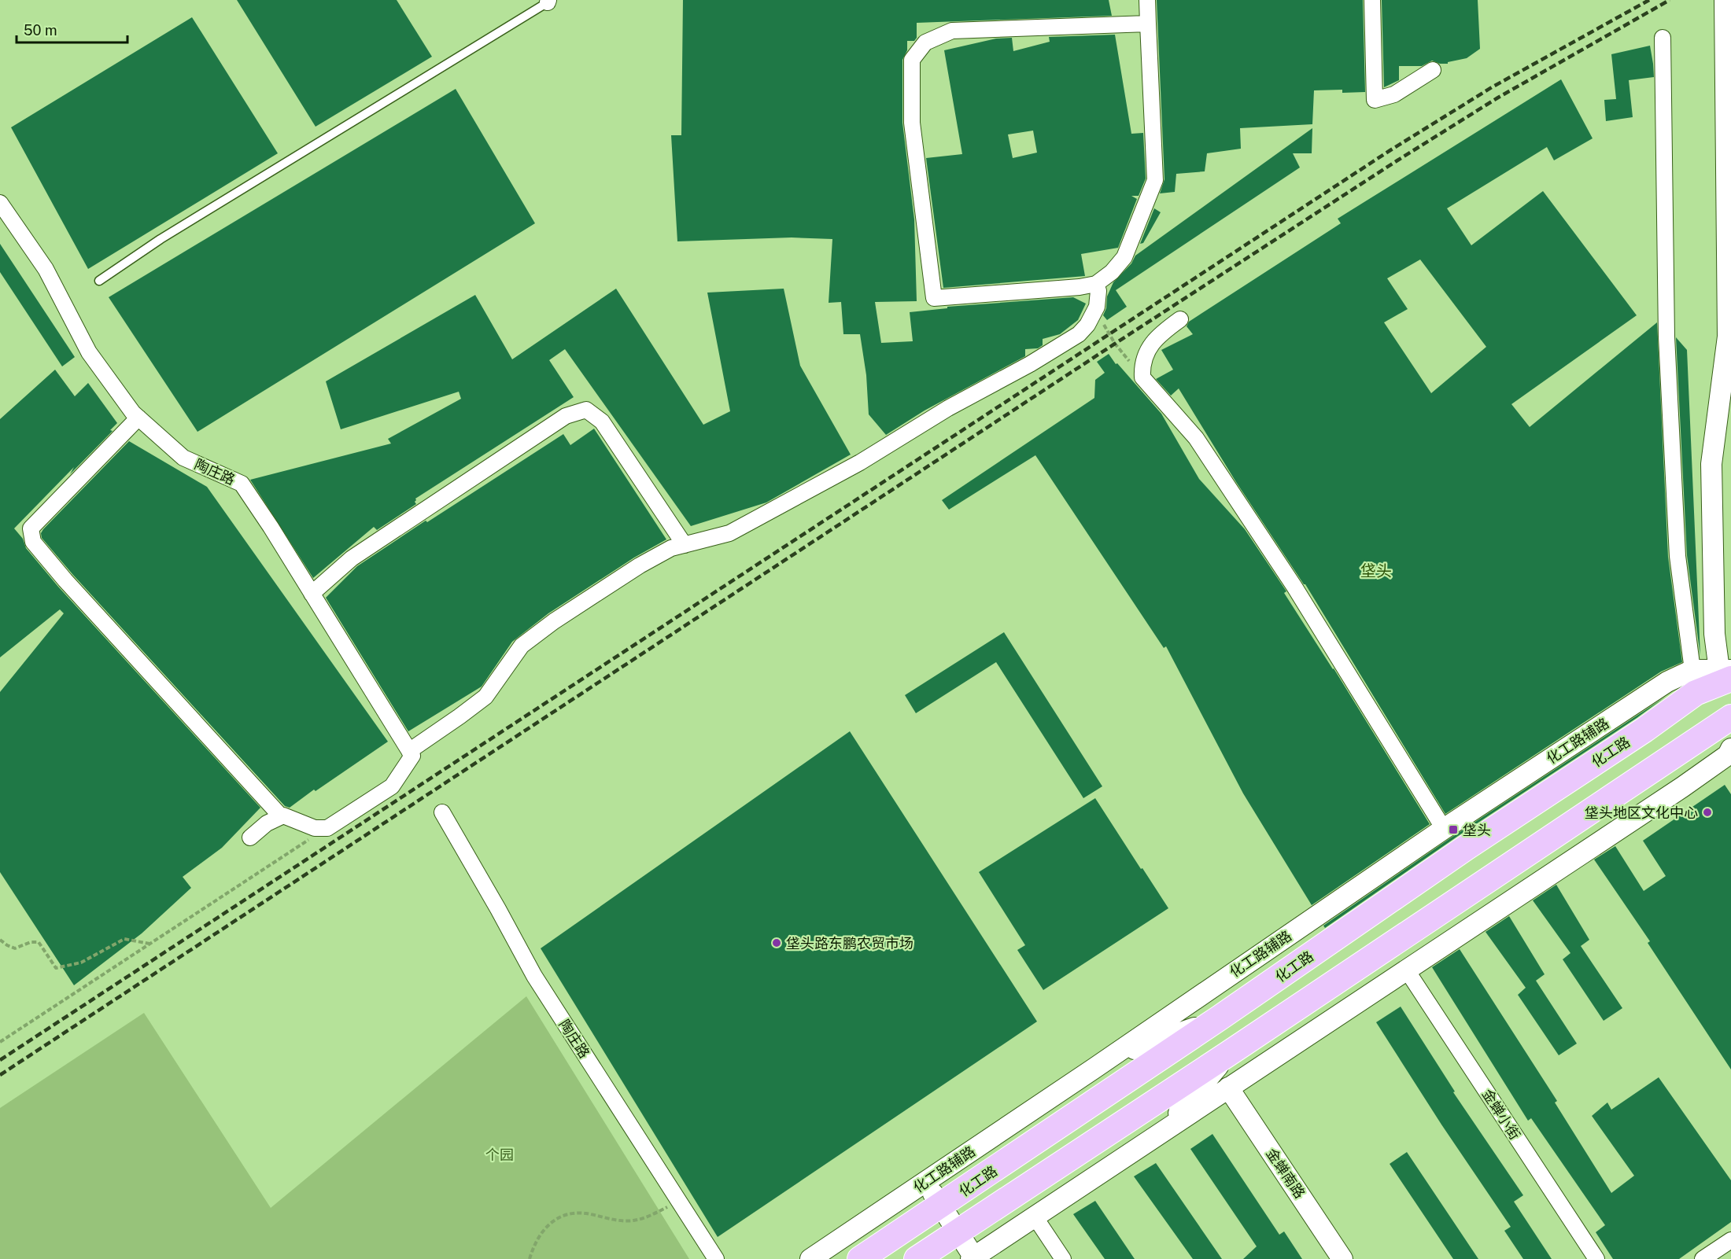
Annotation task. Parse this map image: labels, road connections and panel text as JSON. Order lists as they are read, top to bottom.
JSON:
{
  "streets": {
    "main road": ["化工路"],
    "street": [
      "陶庄路",
      "化工路辅路",
      "金蝉小街",
      "金蝉南路"
    ]
  },
  "crossings": [
    ["化工路辅路", "化工路"]
  ],
  "districts": ["垡头"],
  "parks": ["个园"],
  "places": {
    "other": ["垡头地区文化中心", "垡头路东鹏农贸市场"],
    "transit": ["垡头"]
  },
  "scale_bar": "50 m"
}
